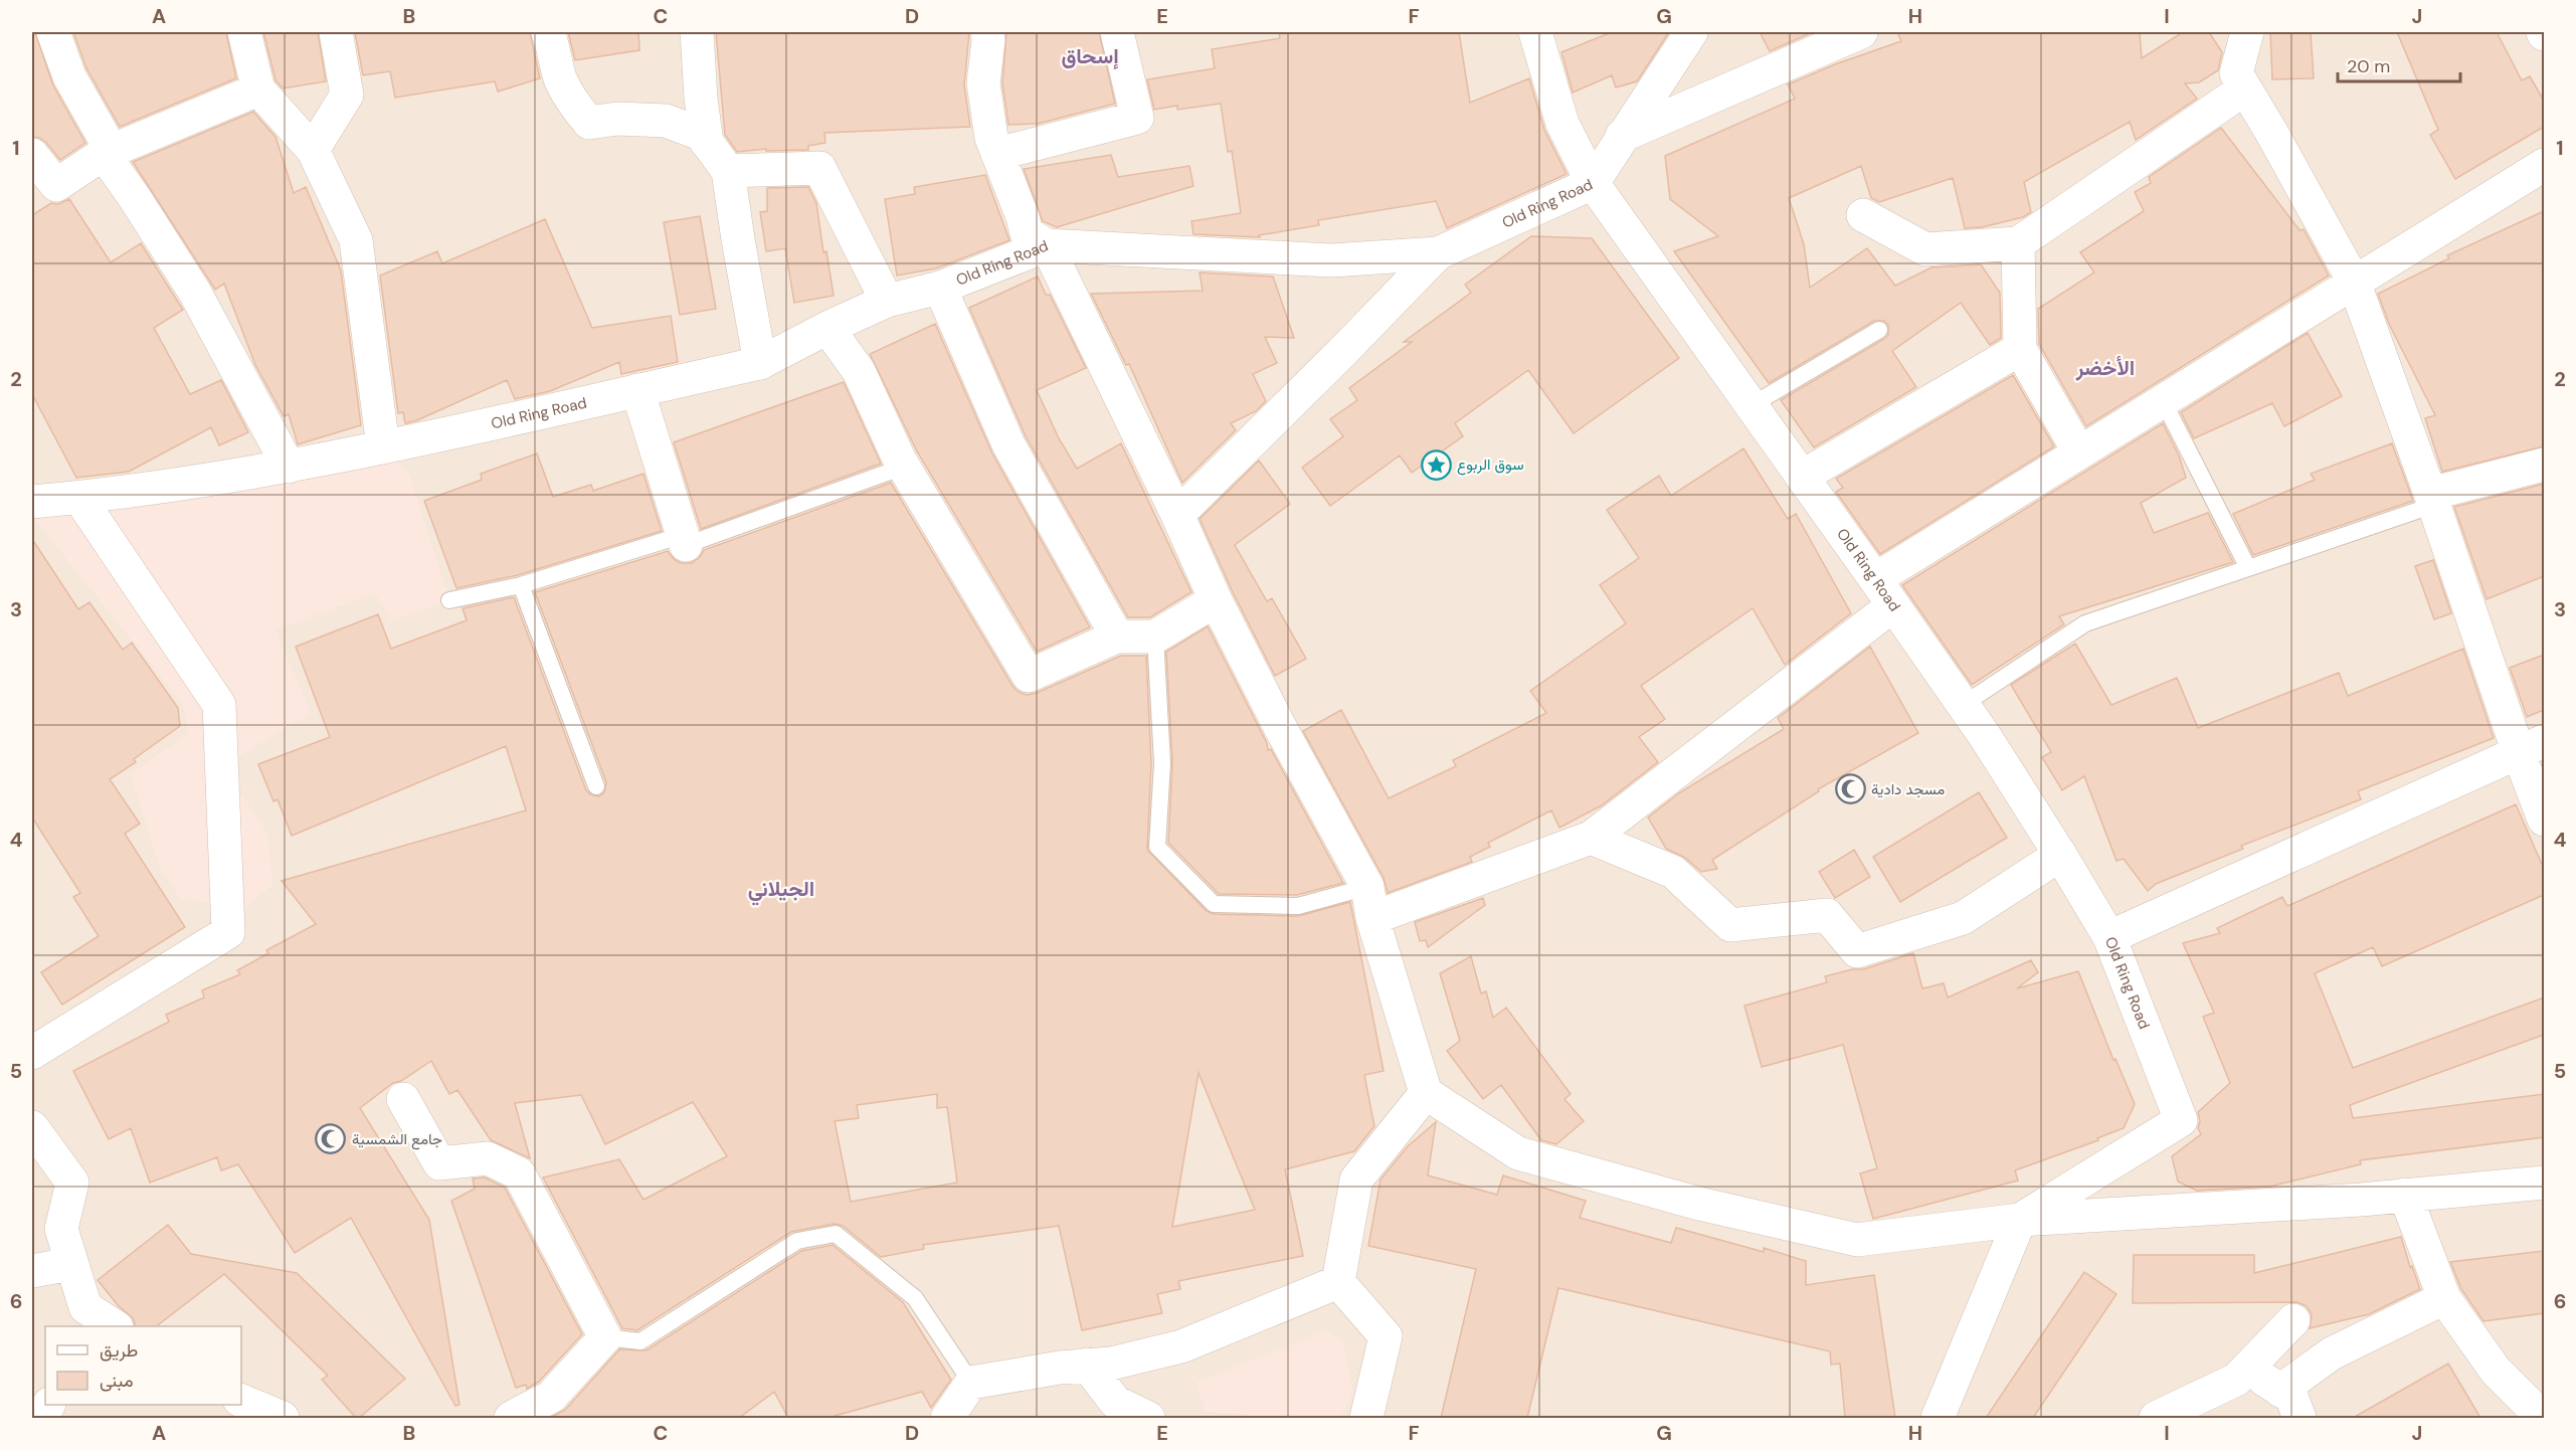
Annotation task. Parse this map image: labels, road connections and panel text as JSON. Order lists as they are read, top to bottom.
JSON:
{
  "streets": {
    "street": ["Old Ring Road"]
  },
  "districts": ["إسحاق", "الأخضر", "الجيلاني"],
  "places": {
    "place": ["سوق الربوع"],
    "mosque": ["مسجد دادية", "جامع الشمسية"]
  },
  "legend": ["طريق", "مبنى"],
  "scale_bar": "20 m",
  "grid": {
    "columns": [
      "A",
      "B",
      "C",
      "D",
      "E",
      "F",
      "G",
      "H",
      "I",
      "J"
    ],
    "rows": [
      "1",
      "2",
      "3",
      "4",
      "5",
      "6"
    ]
  }
}
